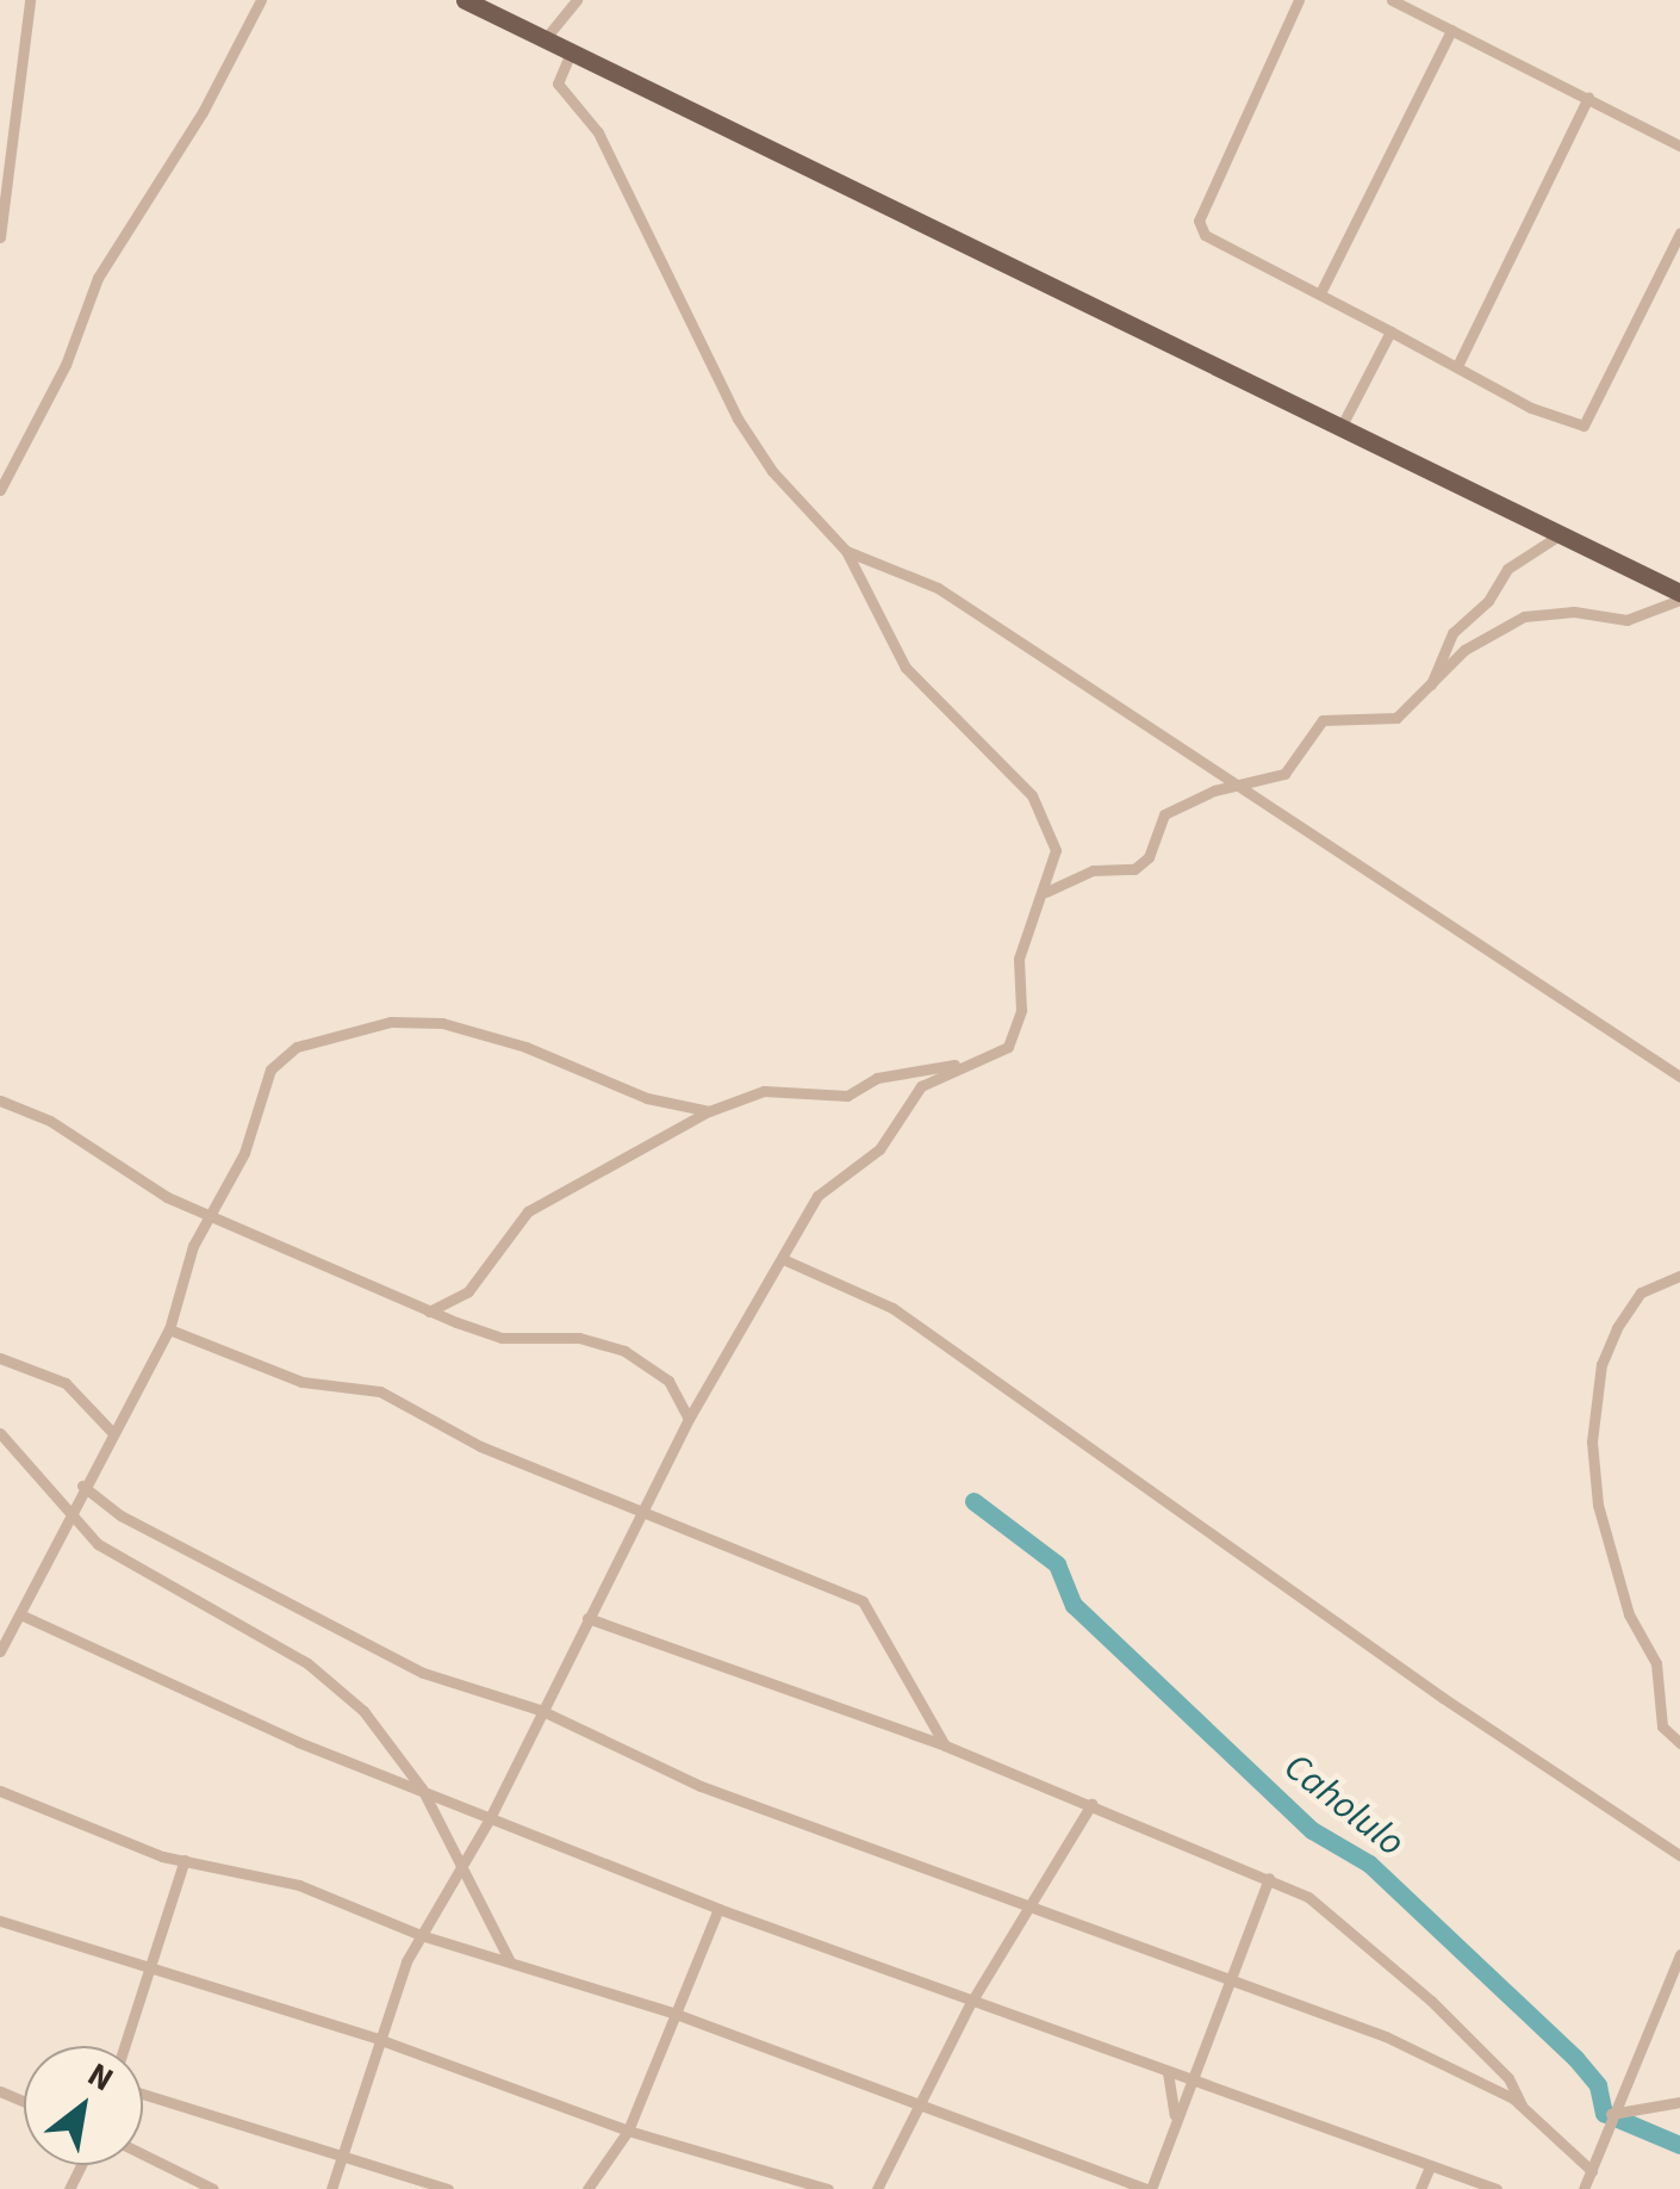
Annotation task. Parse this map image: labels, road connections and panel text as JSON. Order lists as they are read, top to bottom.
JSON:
{
  "water": ["Caholulo"],
  "north": "top right"
}
